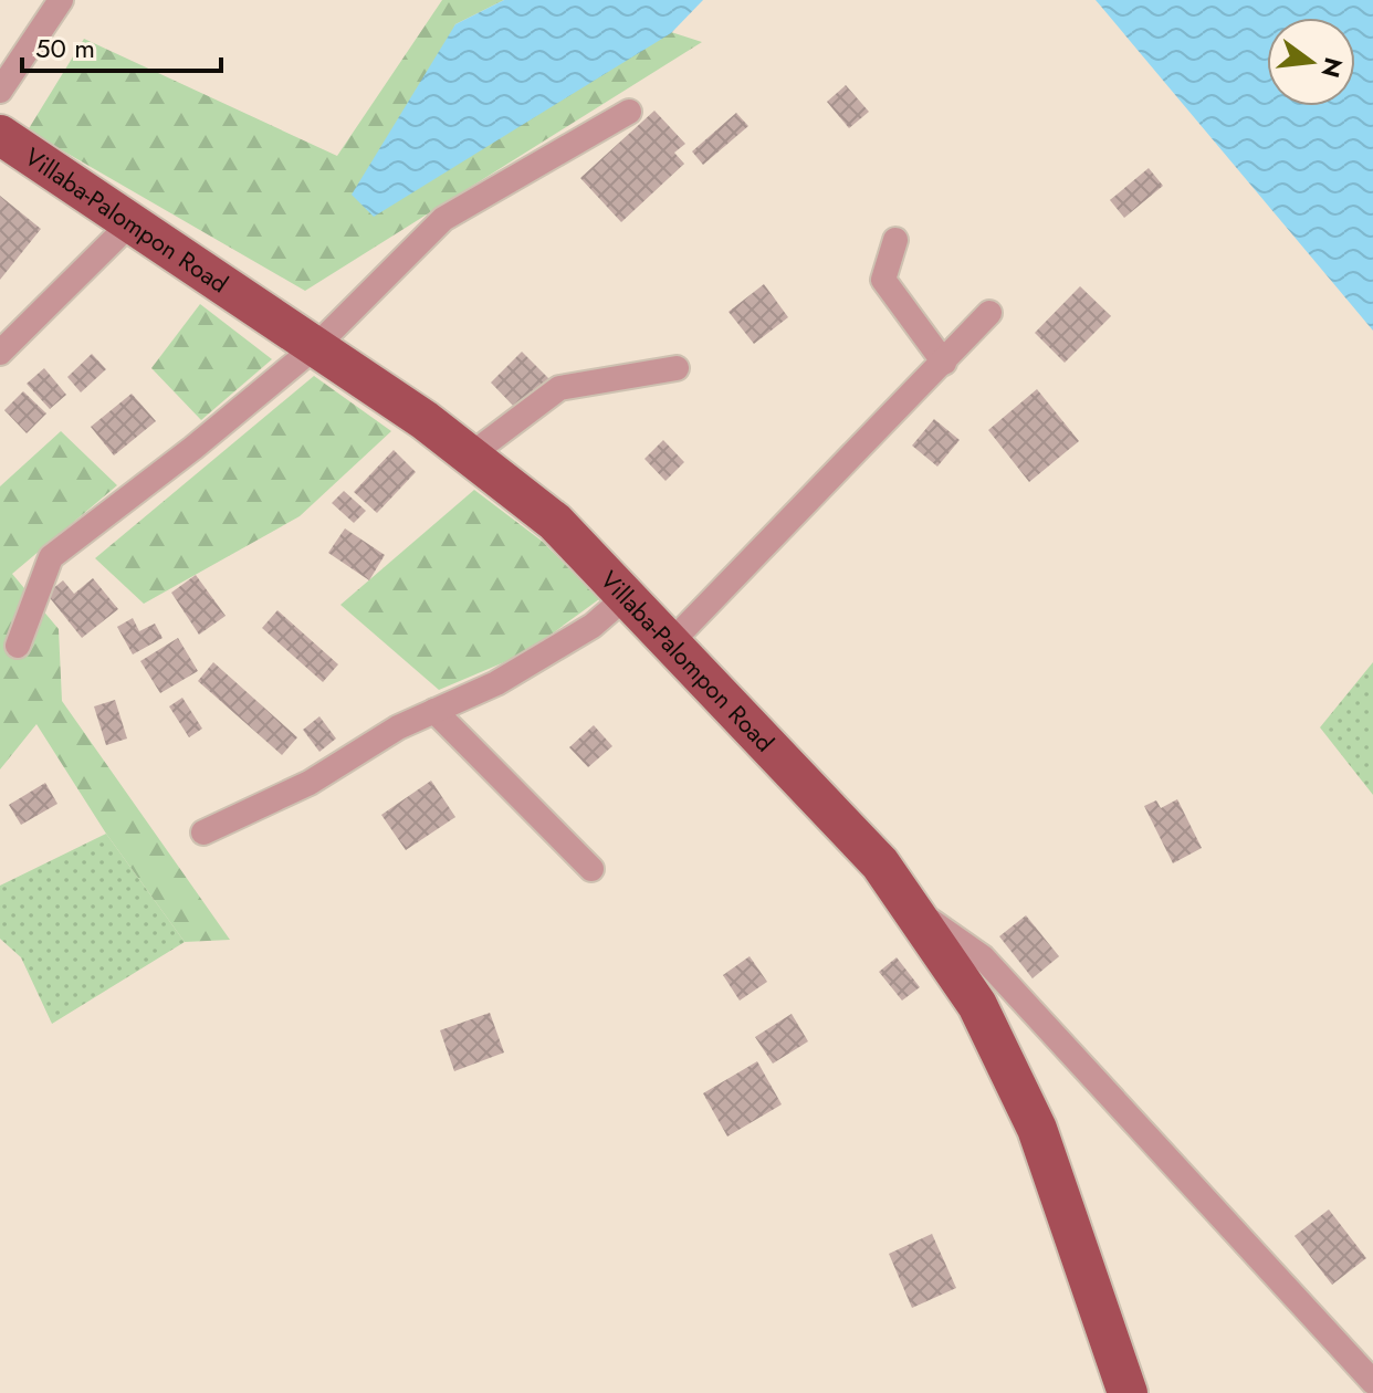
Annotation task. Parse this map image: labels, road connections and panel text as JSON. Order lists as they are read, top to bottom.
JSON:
{
  "streets": {
    "main road": ["Villaba-Palompon Road"]
  },
  "scale_bar": "50 m",
  "north": "right"
}
